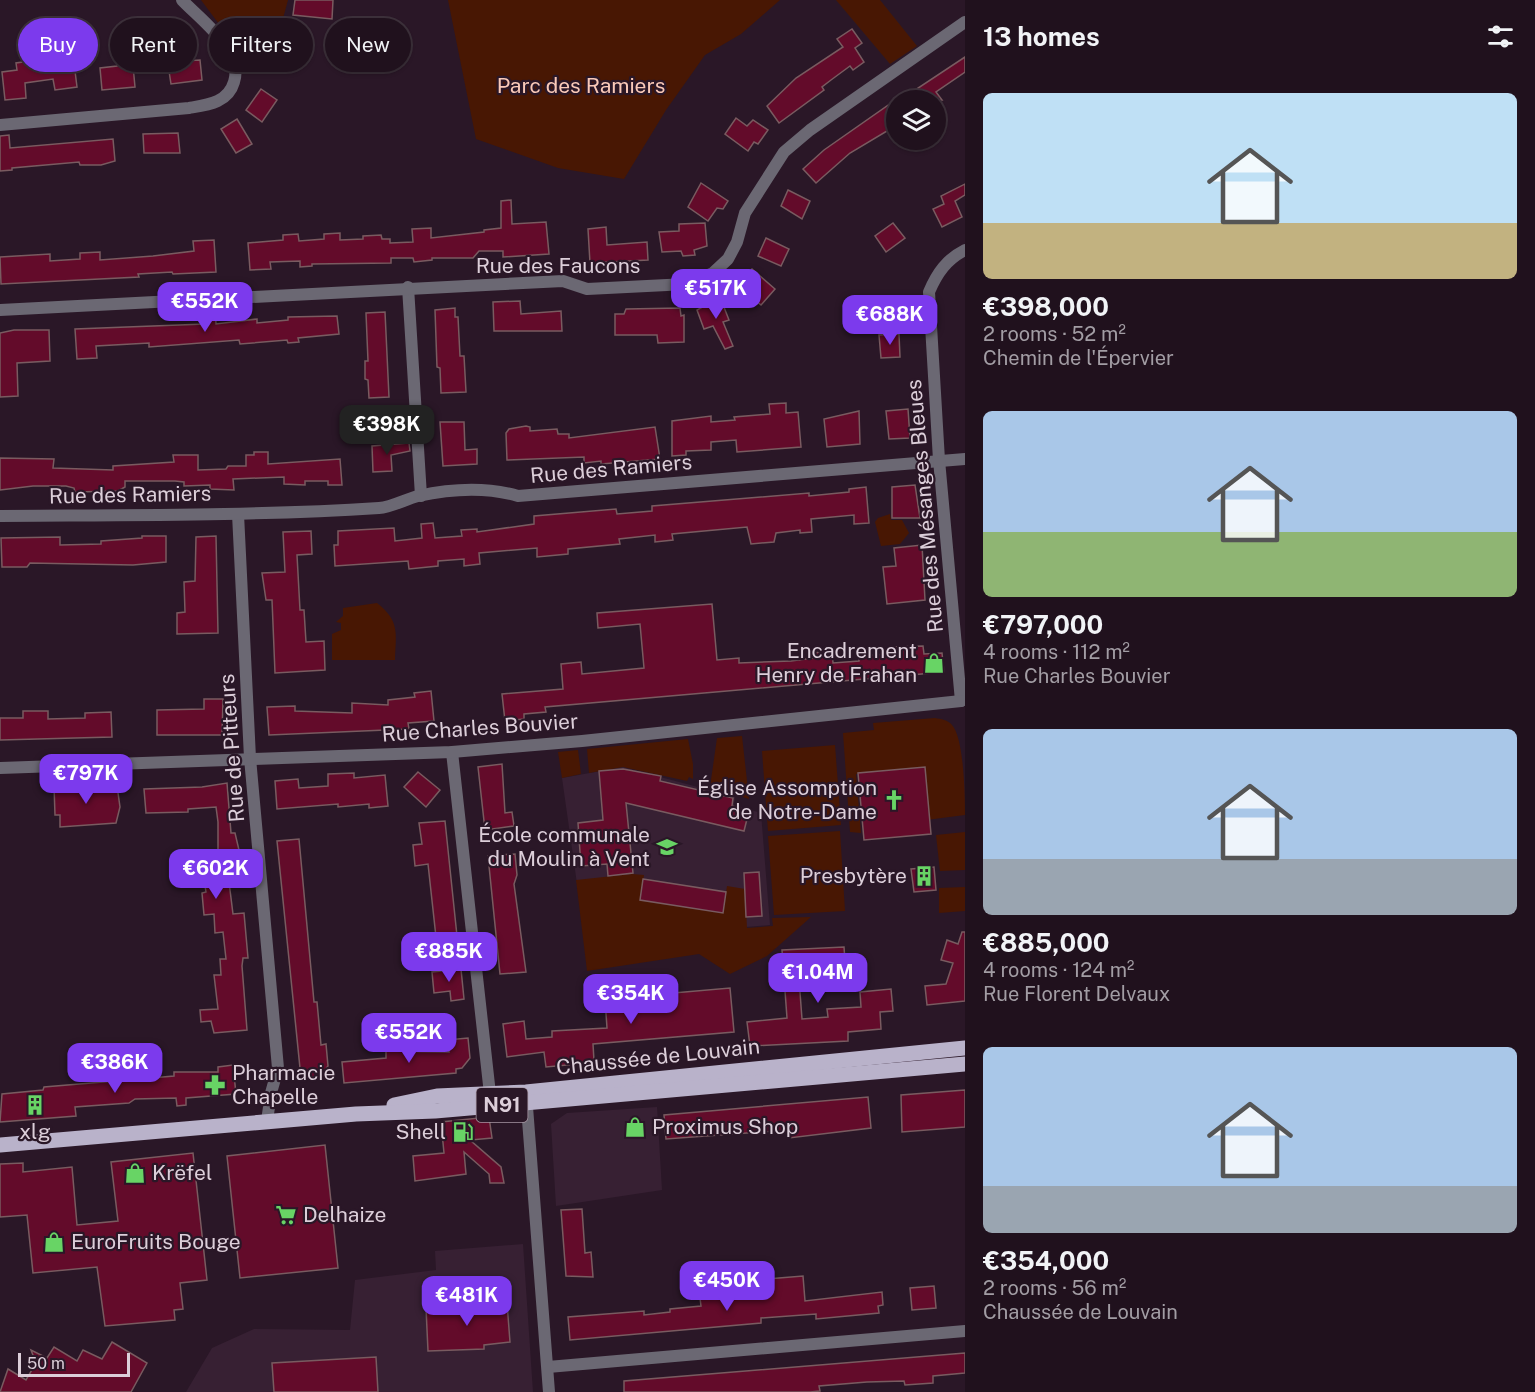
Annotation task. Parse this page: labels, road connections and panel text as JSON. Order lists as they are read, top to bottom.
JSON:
{
  "streets": {
    "main road": ["Chaussée de Louvain", "N91"],
    "street": [
      "Rue des Faucons",
      "Rue des Ramiers",
      "Rue des Mésanges Bleues",
      "Rue Charles Bouvier",
      "Rue de Pitteurs"
    ]
  },
  "crossings": [
    ["Rue des Ramiers", "Rue des Mésanges Bleues"],
    ["Rue des Ramiers", "Rue de Pitteurs"],
    ["Rue des Mésanges Bleues", "Rue Charles Bouvier"],
    ["Rue Charles Bouvier", "Rue de Pitteurs"],
    ["Rue de Pitteurs", "Chaussée de Louvain"]
  ],
  "parks": ["Parc des Ramiers"],
  "places": {
    "shop": [
      "Encadrement Henry de Frahan",
      "Proximus Shop",
      "Krëfel",
      "EuroFruits Bouge"
    ],
    "church": ["Église Assomption de Notre-Dame"],
    "school or university": ["École communale du Moulin à Vent"],
    "building": ["Presbytère", "xlg"],
    "pharmacy": ["Pharmacie Chapelle"],
    "fuel station": ["Shell"],
    "supermarket": ["Delhaize"]
  },
  "scale_bar": "50 m",
  "page": {
    "heading": "13 homes",
    "chip": [
      "Buy",
      "Rent",
      "Filters",
      "New"
    ],
    "list": [
      {
        "name": "€398,000",
        "note": "2 rooms · 52 m² · Chemin de l'Épervier"
      },
      {
        "name": "€797,000",
        "note": "4 rooms · 112 m² · Rue Charles Bouvier"
      },
      {
        "name": "€885,000",
        "note": "4 rooms · 124 m² · Rue Florent Delvaux"
      },
      {
        "name": "€354,000",
        "note": "2 rooms · 56 m² · Chaussée de Louvain"
      }
    ],
    "price": [
      "€517K",
      "€552K",
      "€688K",
      "€398K",
      "€797K",
      "€602K",
      "€885K",
      "€1.04M",
      "€354K",
      "€552K",
      "€386K",
      "€450K",
      "€481K"
    ],
    "scale": "50 m"
  }
}
